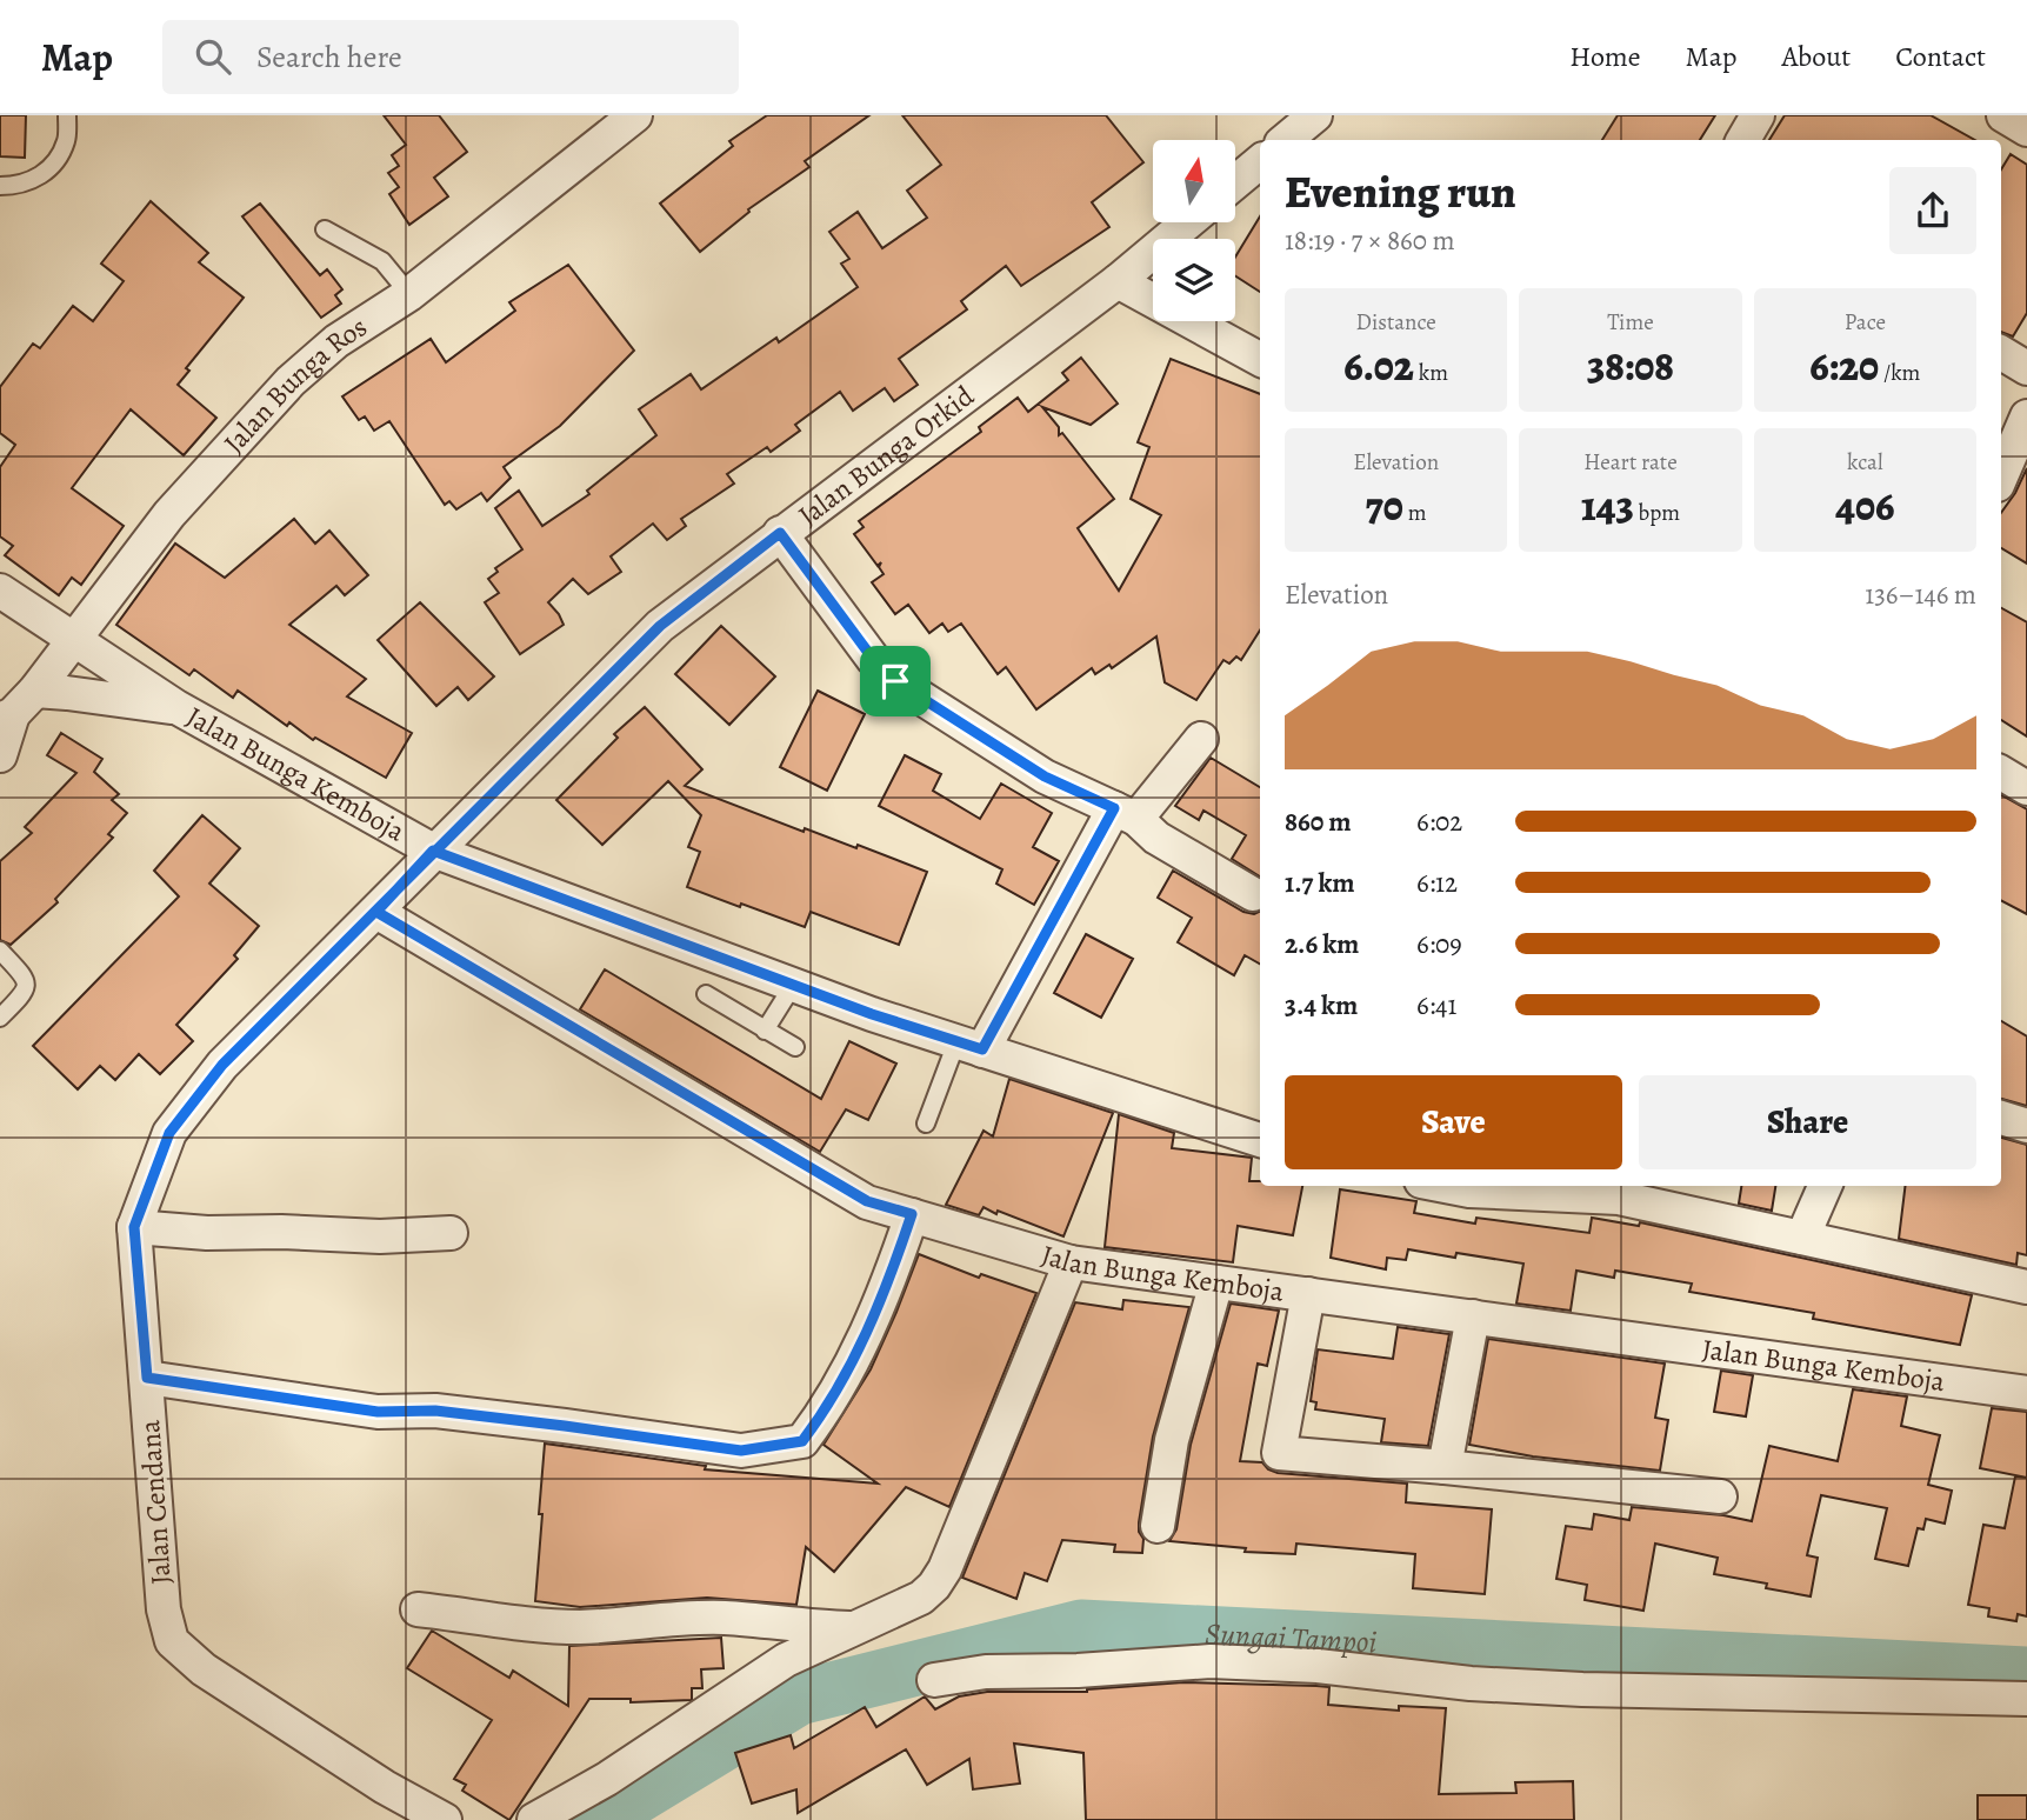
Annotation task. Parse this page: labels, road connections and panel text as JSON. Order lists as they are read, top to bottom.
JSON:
{
  "streets": {
    "street": [
      "Jalan Bunga Ros",
      "Jalan Bunga Orkid",
      "Jalan Bunga Kemboja",
      "Jalan Cendana"
    ]
  },
  "crossings": [
    ["Jalan Bunga Ros", "Jalan Bunga Kemboja"],
    ["Jalan Bunga Orkid", "Jalan Bunga Kemboja"],
    ["Jalan Bunga Orkid", "Jalan Cendana"],
    ["Jalan Bunga Kemboja", "Jalan Cendana"]
  ],
  "water": ["Sungai Tampoi"],
  "north": "top",
  "page": {
    "header": "Map",
    "search": "Search here",
    "nav": [
      "Home",
      "Map",
      "About",
      "Contact"
    ],
    "heading": ["Evening run", "18:19 · 7 × 860 m"],
    "stats": [
      ["Distance", "6.02 km"],
      ["Time", "38:08"],
      ["Pace", "6:20 /km"],
      ["Elevation", "70 m"],
      ["Heart rate", "143 bpm"],
      ["kcal", "406"]
    ],
    "chart": ["Elevation", "136–146 m"],
    "list": [
      {
        "name": "860 m",
        "note": "6:02"
      },
      {
        "name": "1.7 km",
        "note": "6:12"
      },
      {
        "name": "2.6 km",
        "note": "6:09"
      },
      {
        "name": "3.4 km",
        "note": "6:41"
      }
    ],
    "buttons": ["Save", "Share"]
  }
}
